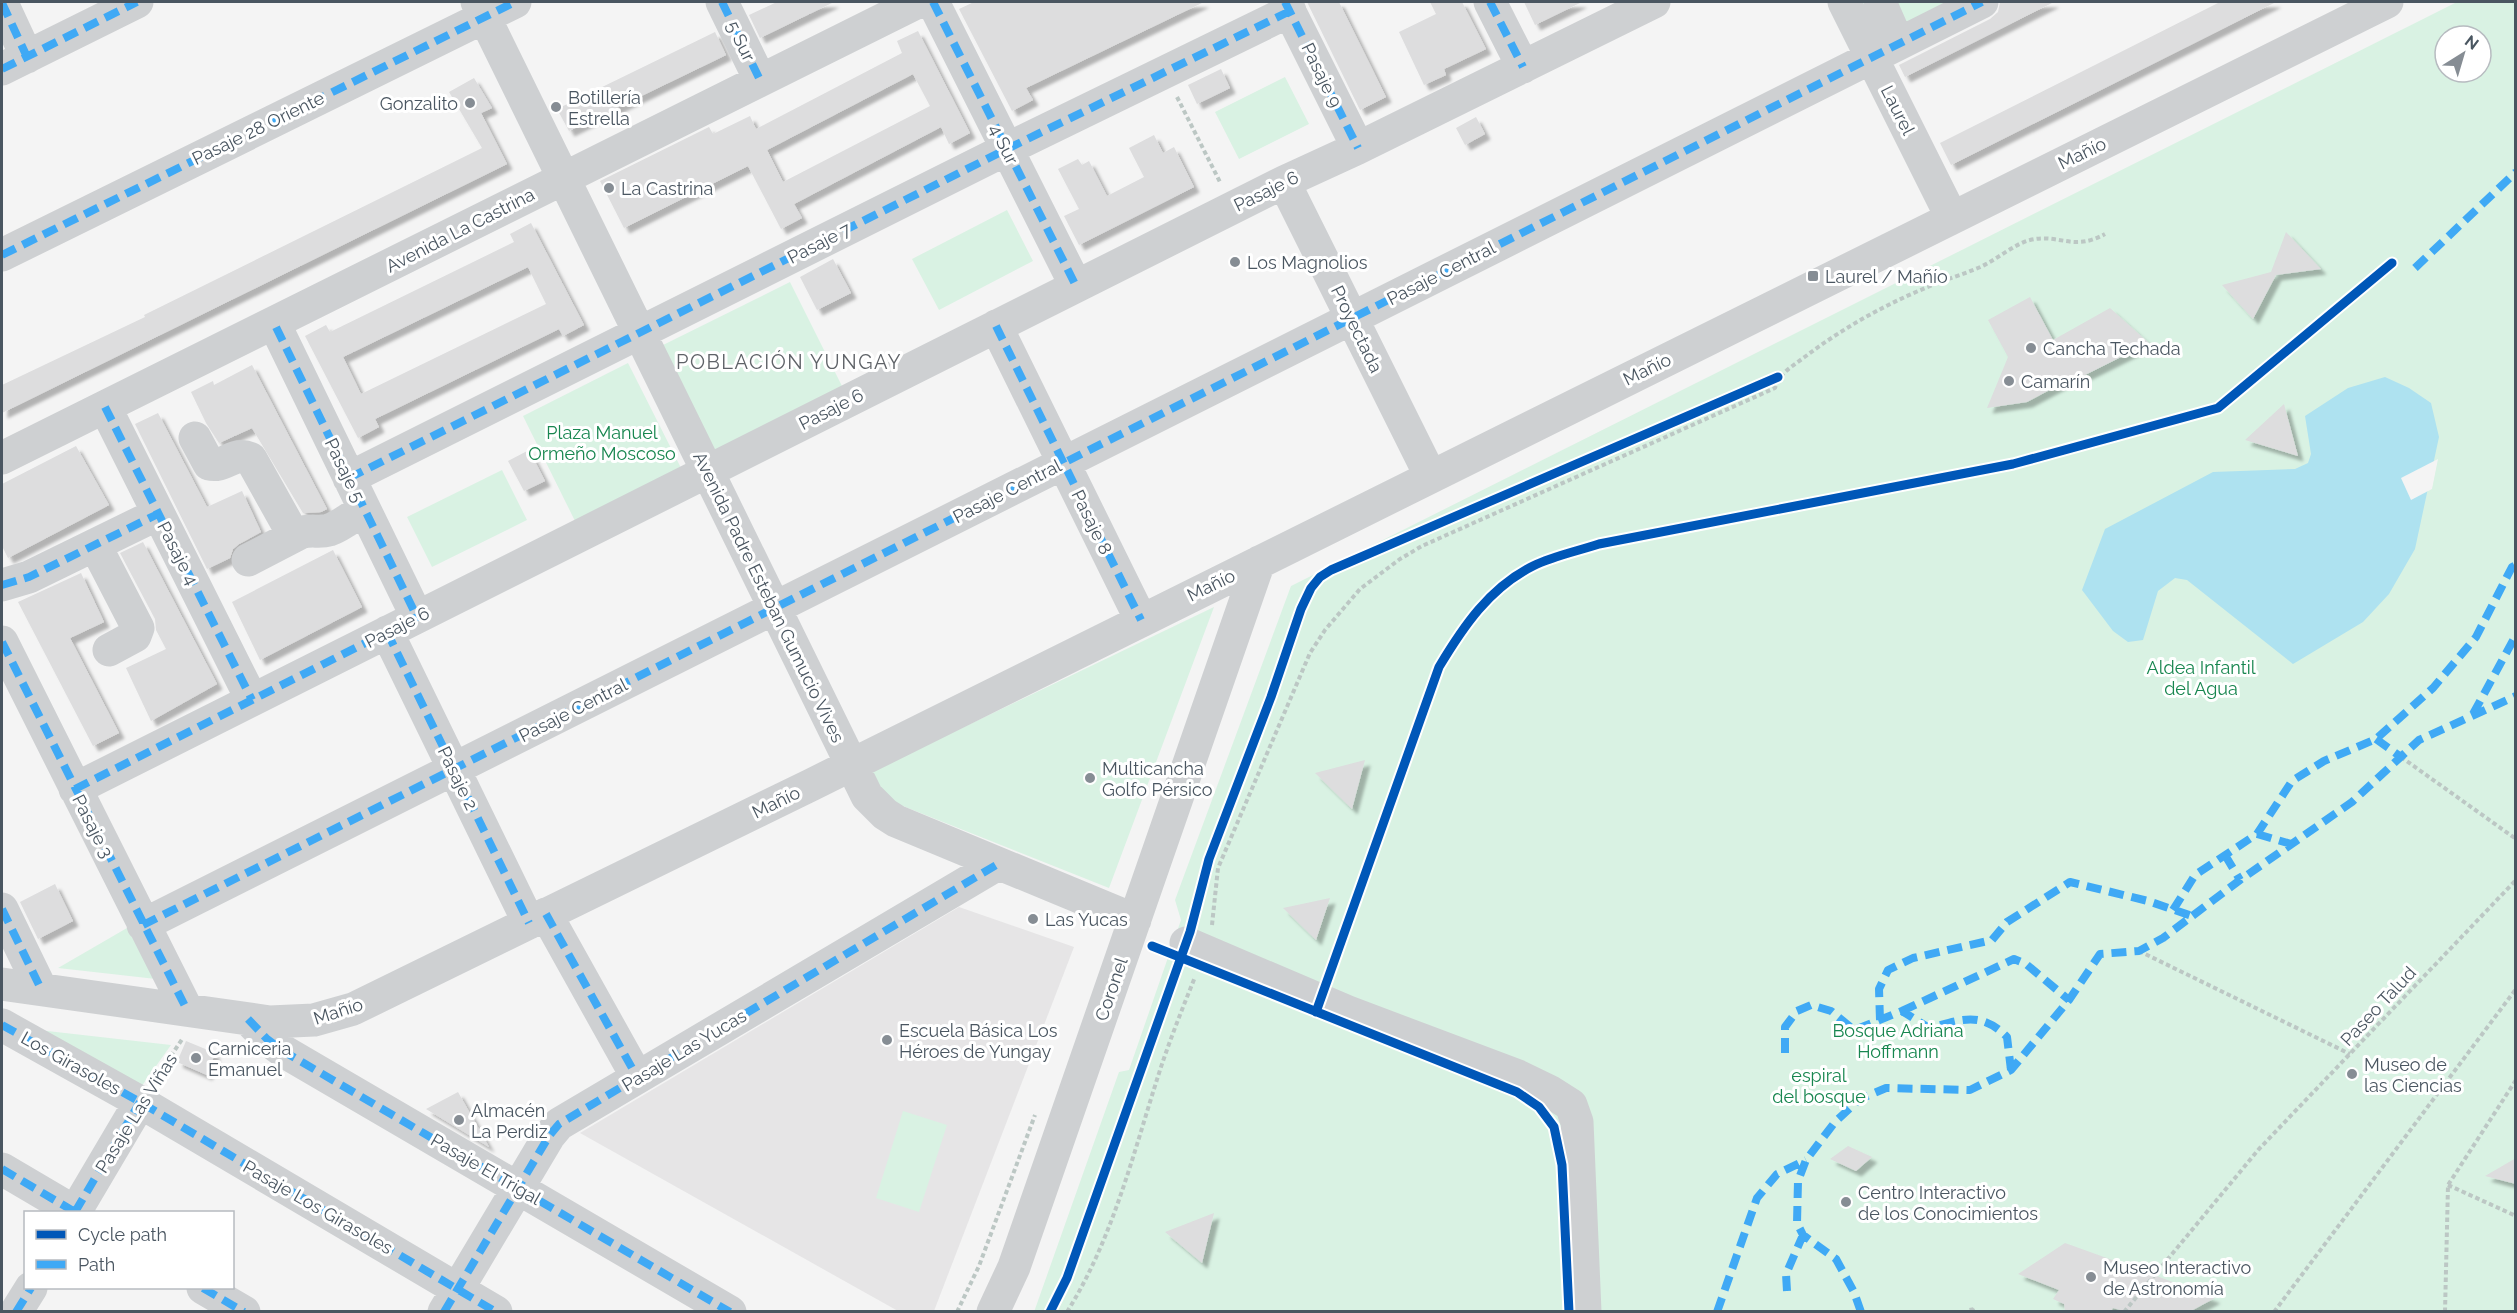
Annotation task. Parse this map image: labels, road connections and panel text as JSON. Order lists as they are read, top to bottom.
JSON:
{
  "streets": {
    "street": [
      "5 Sur",
      "Pasaje 9",
      "Laurel",
      "Pasaje 28 Oriente",
      "4 Sur",
      "Mañío",
      "Pasaje 6",
      "Avenida La Castrina",
      "Pasaje 7",
      "Pasaje Central",
      "Proyectada",
      "Pasaje 5",
      "Pasaje 8",
      "Pasaje 4",
      "Avenida Padre Esteban Gumucio Vives",
      "Pasaje 2",
      "Pasaje 3",
      "Coronel",
      "Pasaje Las Yucas",
      "Los Girasoles",
      "Pasaje Las Viñas",
      "Pasaje El Trigal",
      "Pasaje Los Girasoles"
    ],
    "path": ["Paseo Talud"]
  },
  "crossings": [
    ["5 Sur", "Avenida La Castrina"],
    ["Pasaje 9", "Pasaje 6"],
    ["Pasaje 9", "Pasaje 7"],
    ["Laurel", "Mañío"],
    ["Laurel", "Pasaje Central"],
    ["Pasaje 28 Oriente", "Avenida Padre Esteban Gumucio Vives"],
    ["4 Sur", "Pasaje 6"],
    ["4 Sur", "Pasaje 7"],
    ["Mañío", "Proyectada"],
    ["Mañío", "Pasaje 8"],
    ["Mañío", "Avenida Padre Esteban Gumucio Vives"],
    ["Mañío", "Pasaje 2"],
    ["Mañío", "Pasaje 3"],
    ["Mañío", "Coronel"],
    ["Mañío", "Pasaje Las Viñas"],
    ["Mañío", "Pasaje El Trigal"],
    ["Pasaje 6", "Proyectada"],
    ["Pasaje 6", "Pasaje 5"],
    ["Pasaje 6", "Pasaje 8"],
    ["Pasaje 6", "Pasaje 4"],
    ["Pasaje 6", "Avenida Padre Esteban Gumucio Vives"],
    ["Pasaje 6", "Pasaje 2"],
    ["Pasaje 6", "Pasaje 3"],
    ["Avenida La Castrina", "Pasaje 5"],
    ["Avenida La Castrina", "Pasaje 4"],
    ["Avenida La Castrina", "Avenida Padre Esteban Gumucio Vives"],
    ["Pasaje 7", "Pasaje 5"],
    ["Pasaje 7", "Avenida Padre Esteban Gumucio Vives"],
    ["Pasaje Central", "Proyectada"],
    ["Pasaje Central", "Pasaje 8"],
    ["Pasaje Central", "Avenida Padre Esteban Gumucio Vives"],
    ["Pasaje Central", "Pasaje 2"],
    ["Pasaje Central", "Pasaje 3"],
    ["Avenida Padre Esteban Gumucio Vives", "Coronel"],
    ["Avenida Padre Esteban Gumucio Vives", "Pasaje Las Yucas"],
    ["Pasaje 2", "Pasaje Las Yucas"],
    ["Pasaje 3", "Pasaje Las Viñas"],
    ["Pasaje Las Yucas", "Pasaje El Trigal"],
    ["Pasaje Las Yucas", "Pasaje Los Girasoles"],
    ["Los Girasoles", "Pasaje Las Viñas"],
    ["Los Girasoles", "Pasaje Los Girasoles"],
    ["Pasaje Las Viñas", "Pasaje Los Girasoles"]
  ],
  "districts": ["POBLACIÓN YUNGAY"],
  "parks": [
    "Plaza Manuel Ormeño Moscoso",
    "Aldea Infantil del Agua",
    "Bosque Adriana Hoffmann",
    "espiral del bosque"
  ],
  "places": {
    "other": [
      "Gonzalito",
      "Botillería Estrella",
      "La Castrina",
      "Los Magnolios",
      "Cancha Techada",
      "Camarín",
      "Multicancha Golfo Pérsico",
      "Las Yucas",
      "Escuela Básica Los Héroes de Yungay",
      "Carniceria Emanuel",
      "Museo de las Ciencias",
      "Almacén La Perdiz",
      "Centro Interactivo de los Conocimientos",
      "Museo Interactivo de Astronomía"
    ],
    "transit": ["Laurel / Mañío"]
  },
  "legend": ["Cycle path", "Path"],
  "north": "top right"
}
